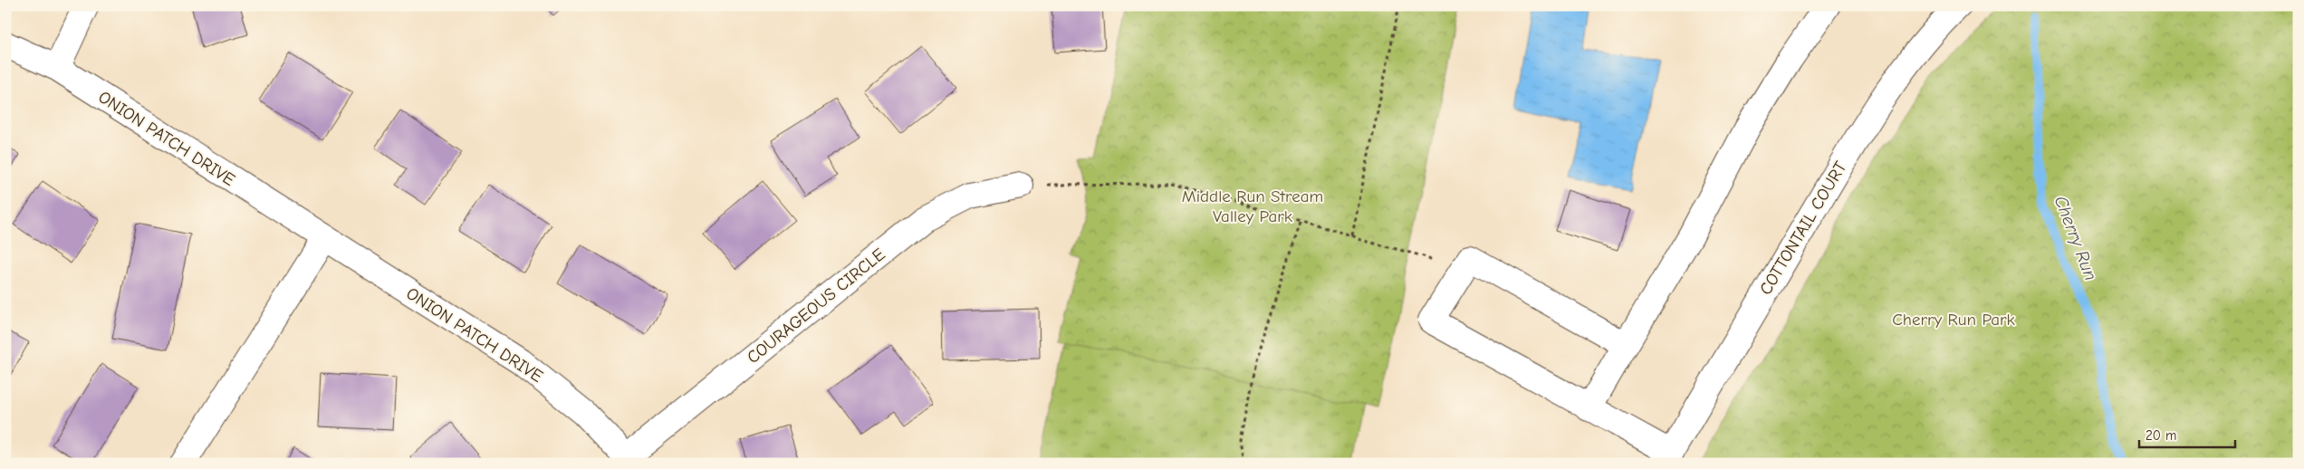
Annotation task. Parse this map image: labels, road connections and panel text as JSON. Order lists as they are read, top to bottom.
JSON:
{
  "streets": {
    "street": ["ONION PATCH DRIVE", "COTTONTAIL COURT", "COURAGEOUS CIRCLE"]
  },
  "crossings": [
    ["ONION PATCH DRIVE", "COURAGEOUS CIRCLE"]
  ],
  "water": ["Cherry Run"],
  "parks": ["Middle Run Stream Valley Park", "Cherry Run Park"],
  "scale_bar": "20 m"
}
